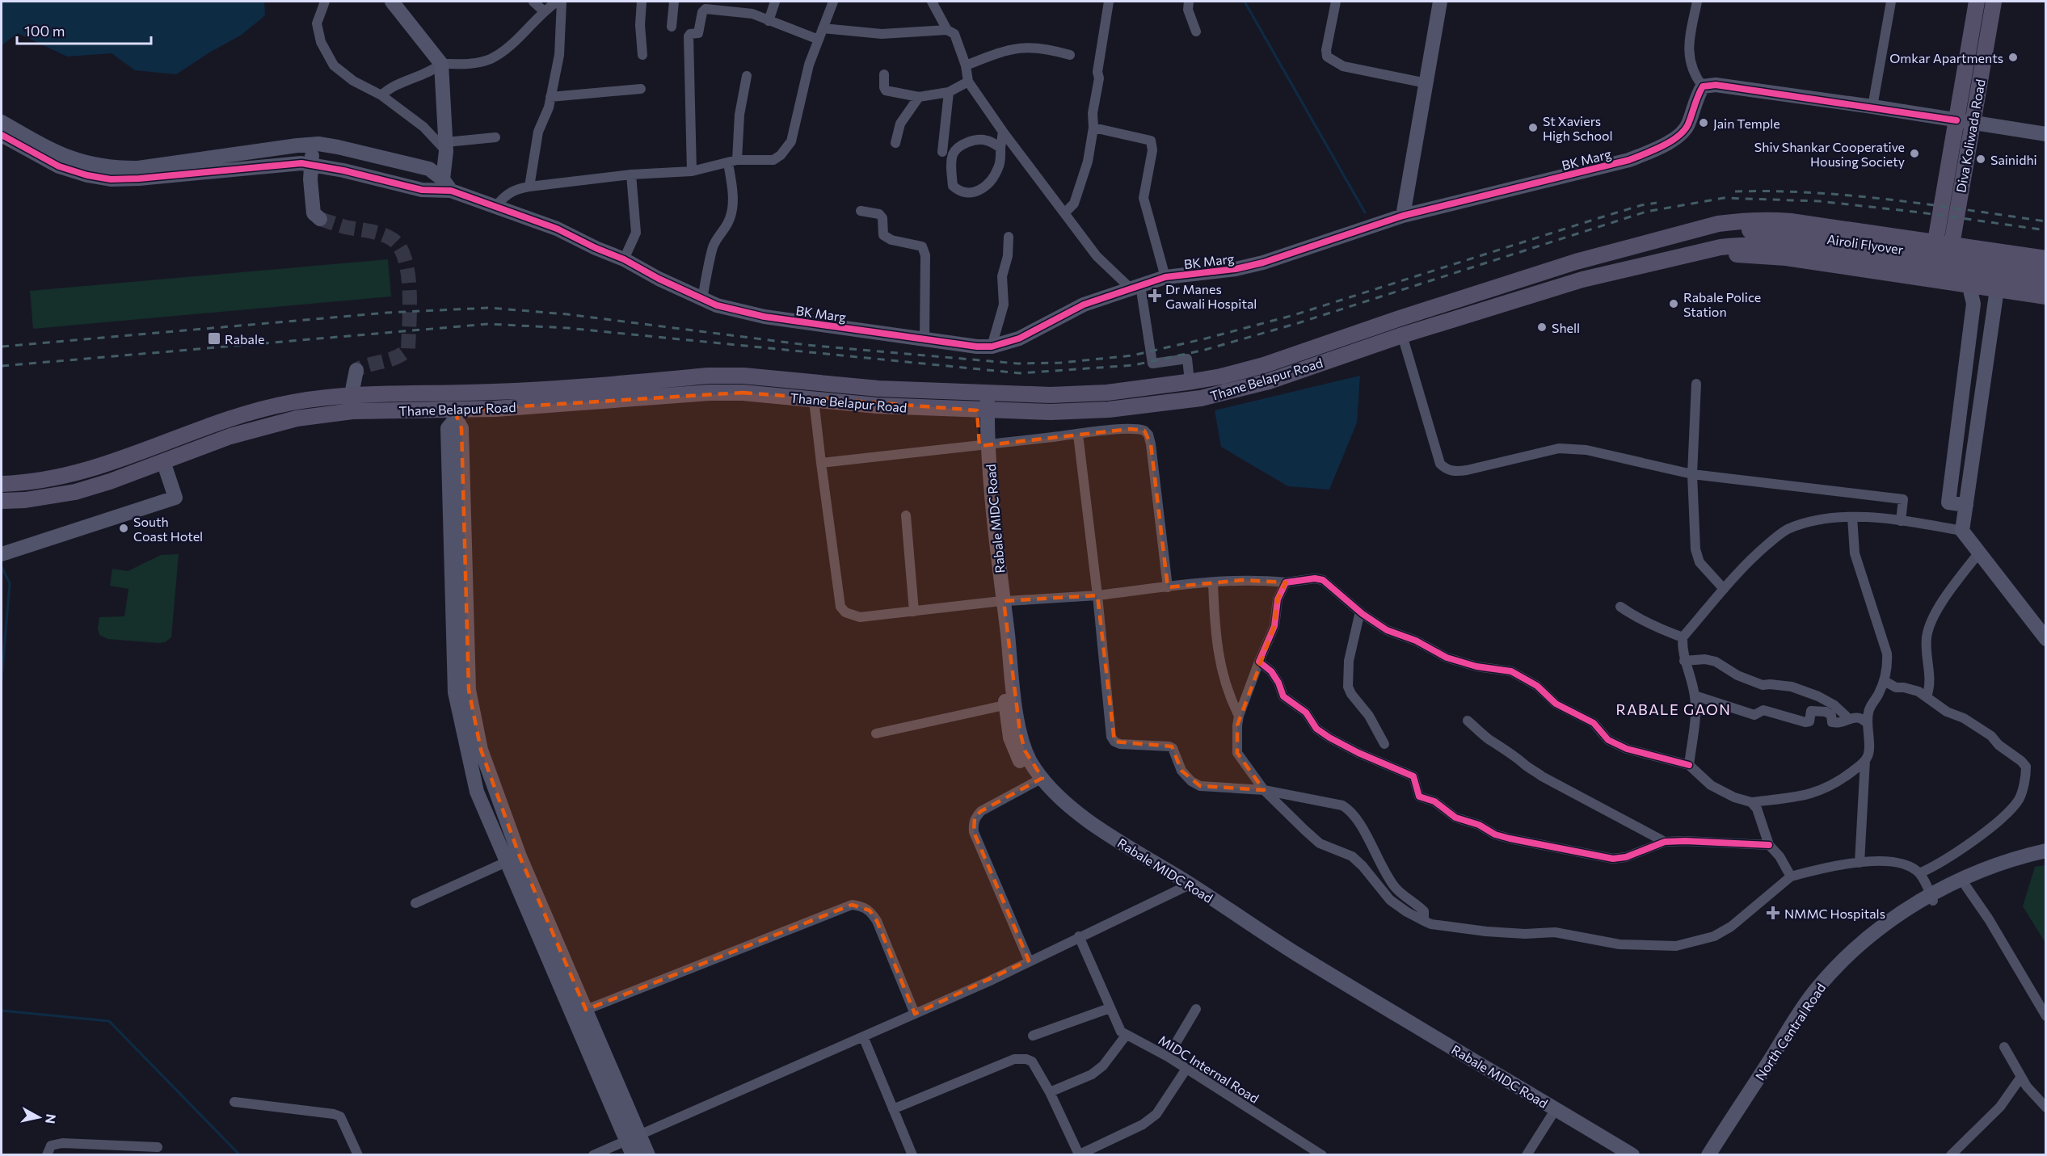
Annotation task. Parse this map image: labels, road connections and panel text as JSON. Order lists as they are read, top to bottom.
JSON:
{
  "streets": {
    "main road": ["Diva Koliwada Road", "Airoli Flyover", "Thane Belapur Road"],
    "street": [
      "BK Marg",
      "Rabale MIDC Road",
      "North Central Road",
      "MIDC Internal Road"
    ]
  },
  "crossings": [
    ["Airoli Flyover", "Thane Belapur Road"],
    ["Thane Belapur Road", "Rabale MIDC Road"]
  ],
  "districts": ["RABALE GAON"],
  "places": {
    "other": [
      "Omkar Apartments",
      "Jain Temple",
      "St Xaviers High School",
      "Shiv Shankar Cooperative Housing Society",
      "Sainidhi",
      "Rabale Police Station",
      "Shell",
      "South Coast Hotel"
    ],
    "health": ["Dr Manes Gawali Hospital", "NMMC Hospitals"],
    "transit": ["Rabale"]
  },
  "scale_bar": "100 m",
  "north": "right"
}
